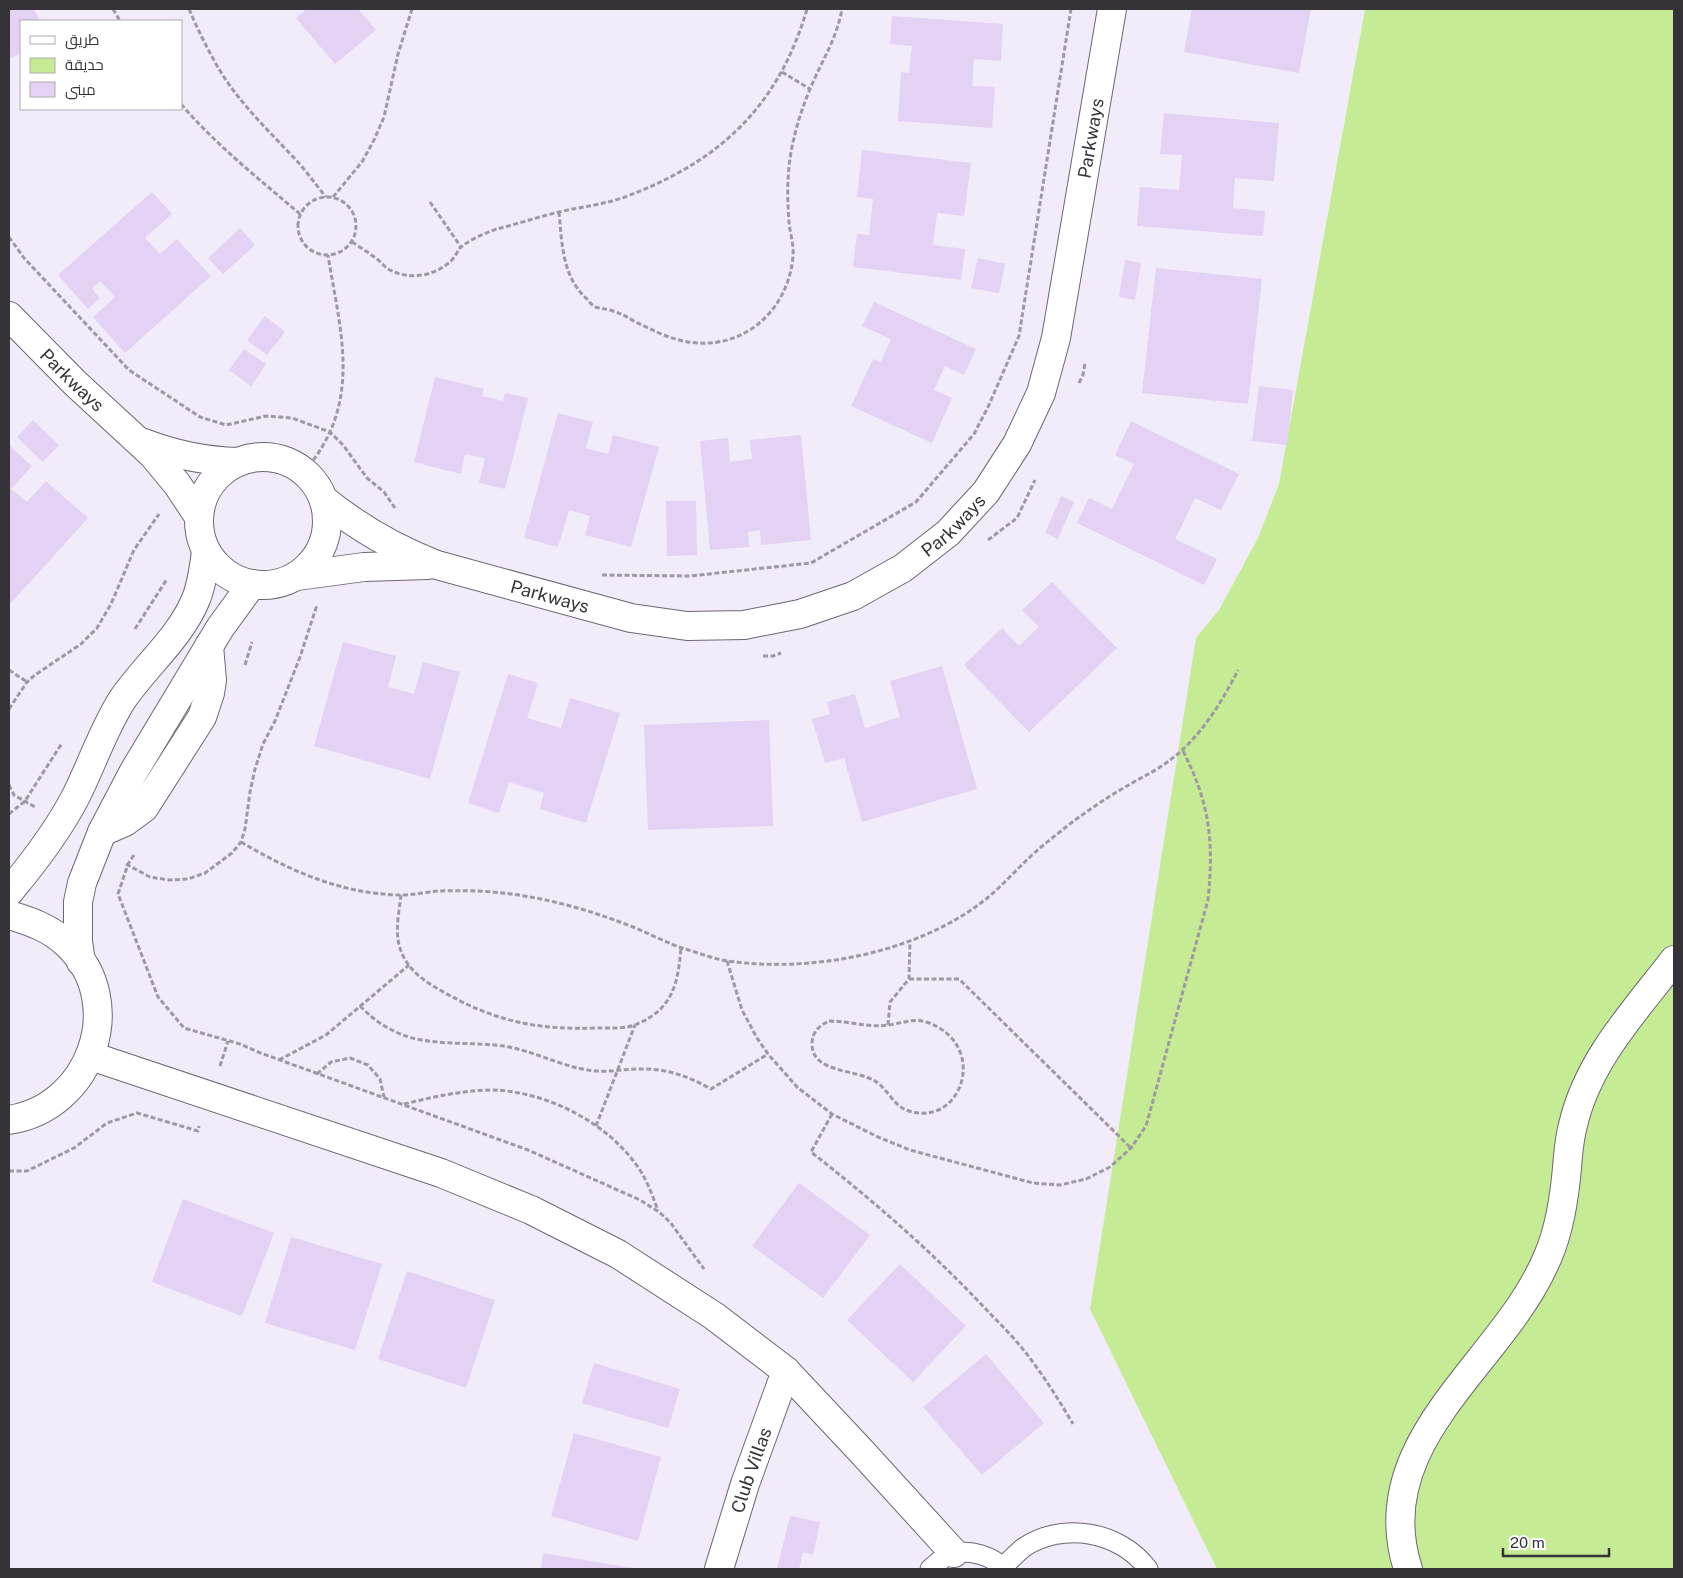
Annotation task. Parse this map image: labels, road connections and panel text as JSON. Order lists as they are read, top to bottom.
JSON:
{
  "streets": {
    "street": ["Parkways", "Club Villas"]
  },
  "legend": ["طريق", "حديقة", "مبنى"],
  "scale_bar": "20 m"
}
